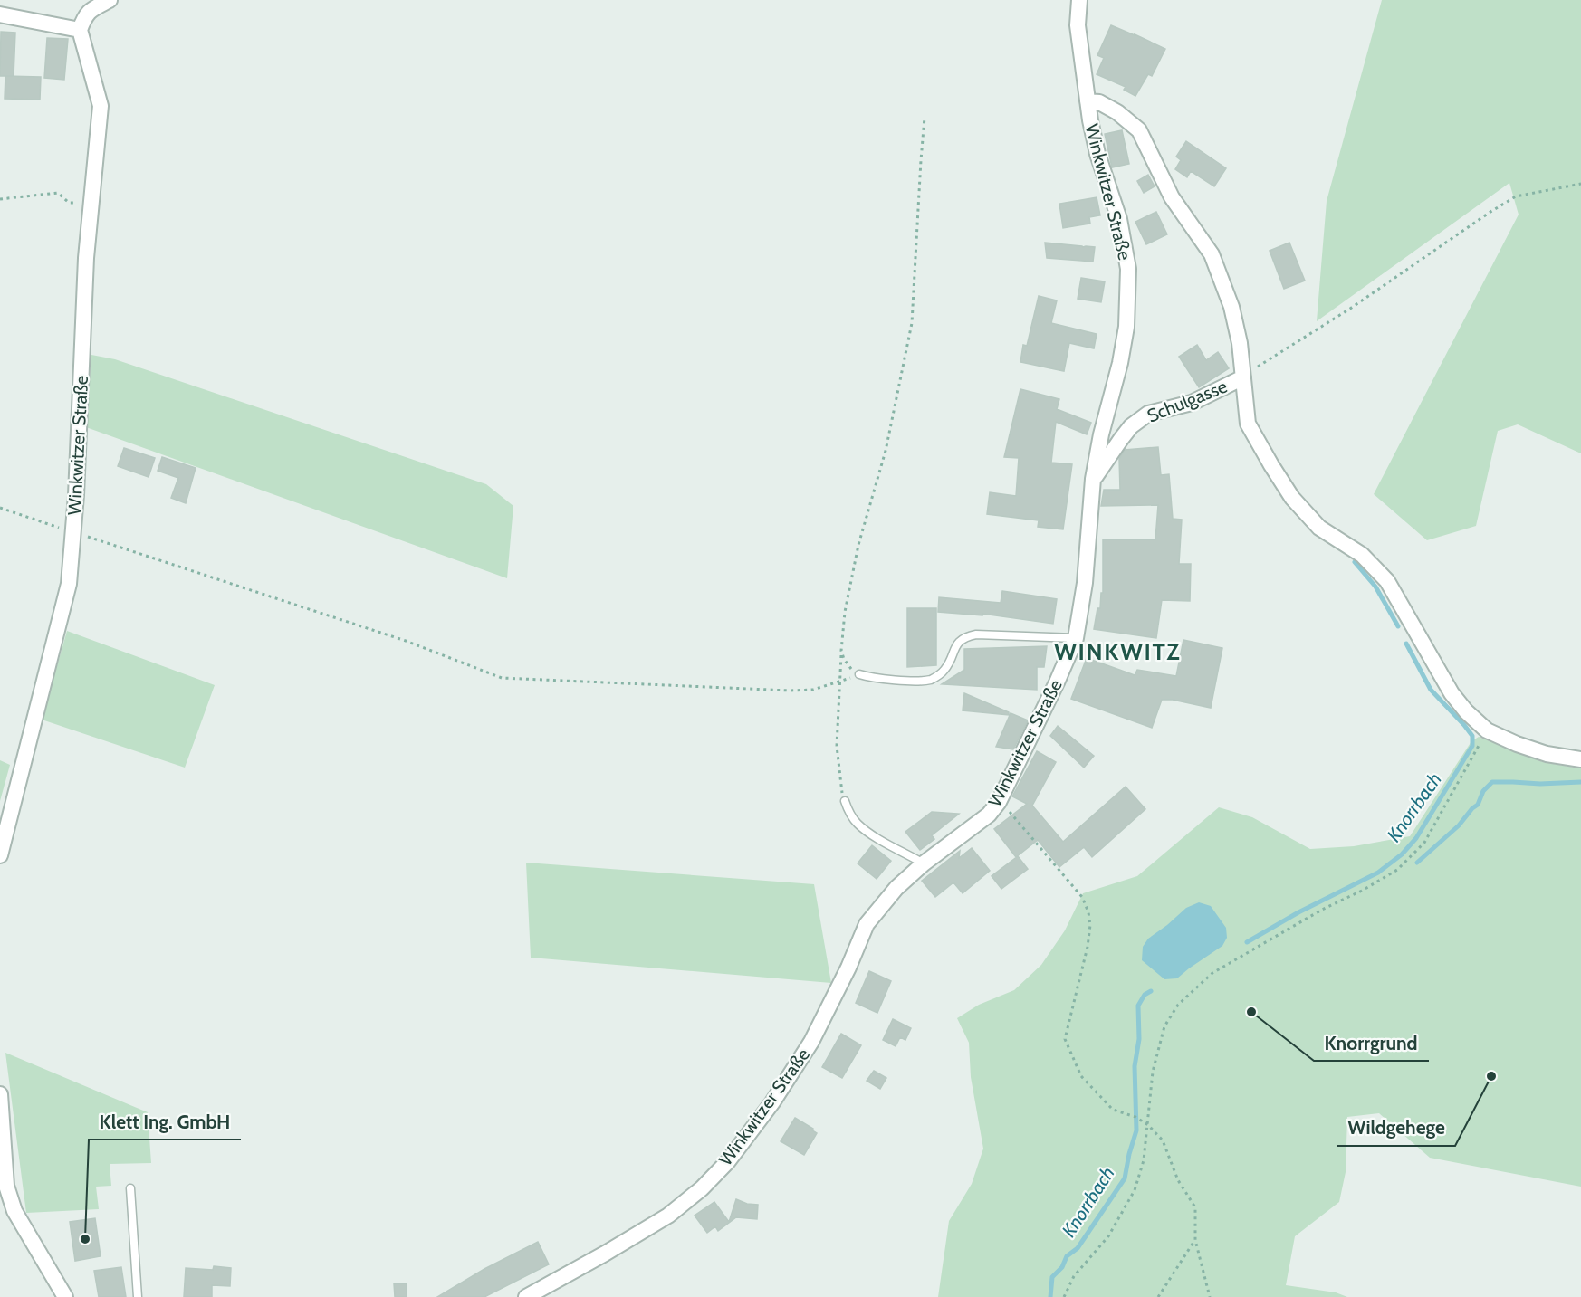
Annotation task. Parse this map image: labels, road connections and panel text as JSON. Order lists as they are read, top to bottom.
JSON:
{
  "streets": {
    "street": ["Winkwitzer Straße", "Schulgasse"]
  },
  "crossings": [
    ["Winkwitzer Straße", "Schulgasse"]
  ],
  "districts": ["WINKWITZ"],
  "water": ["Knorrbach"],
  "places": ["Knorrgrund", "Wildgehege", "Klett Ing. GmbH"]
}
